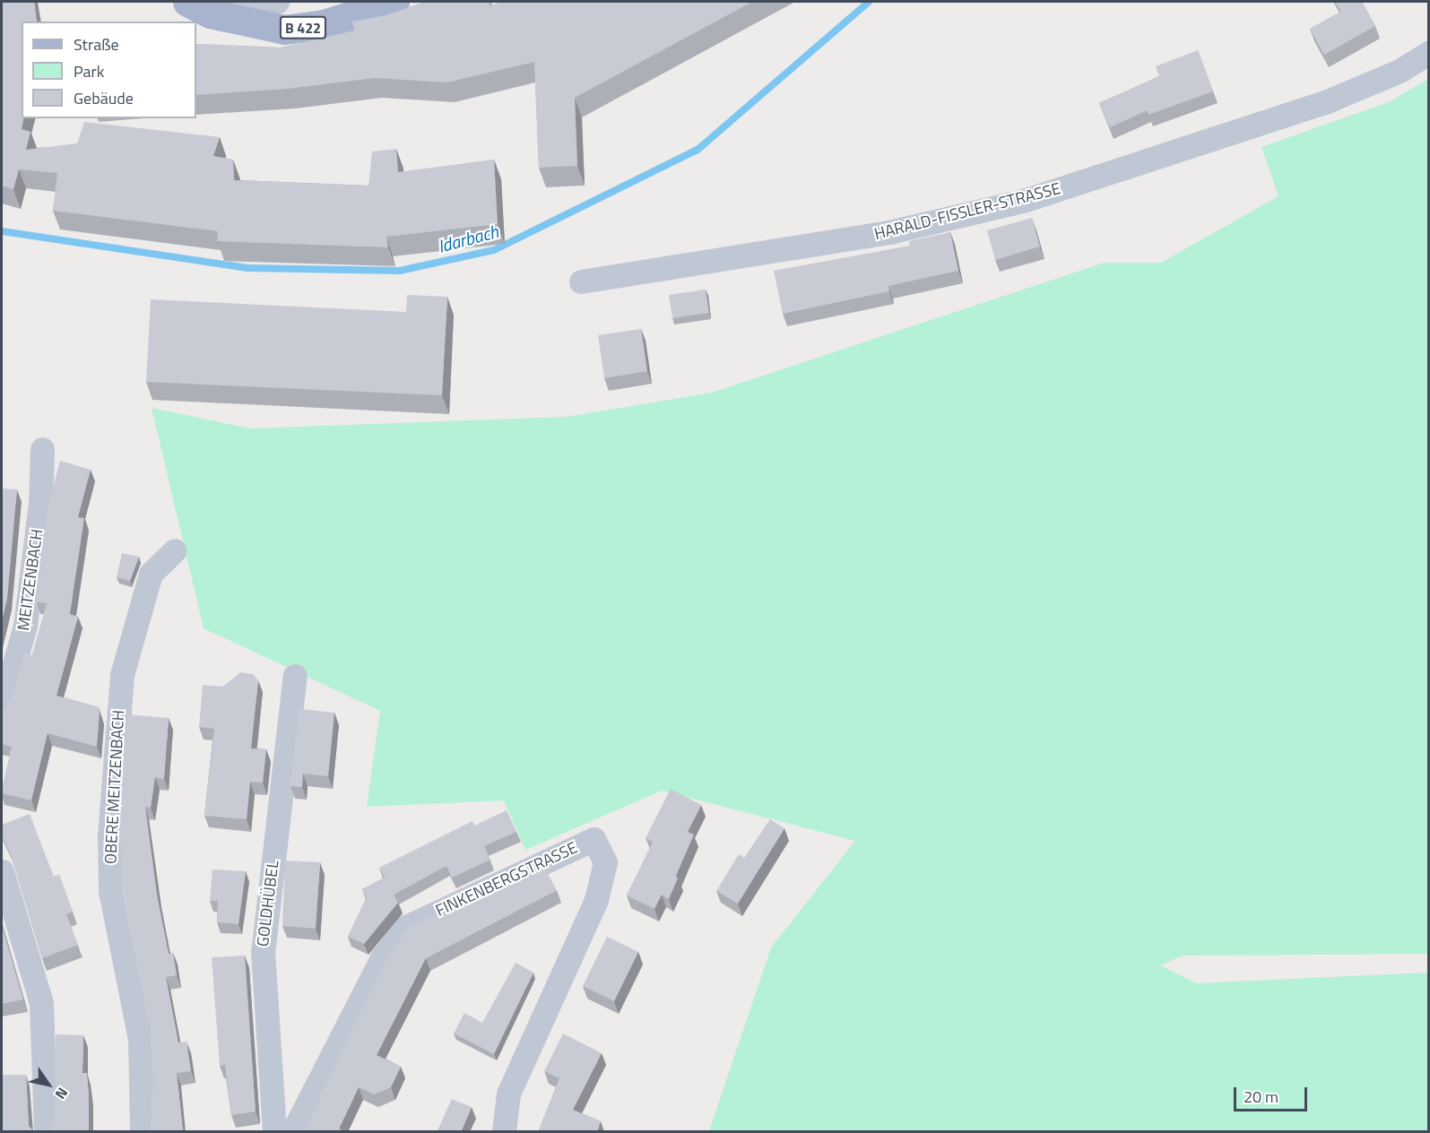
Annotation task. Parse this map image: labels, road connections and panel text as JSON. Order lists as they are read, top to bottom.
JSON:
{
  "streets": {
    "main road": ["B 422"],
    "street": [
      "HARALD-FISSLER-STRASSE",
      "MEITZENBACH",
      "OBERE MEITZENBACH",
      "FINKENBERGSTRASSE",
      "GOLDHÜBEL"
    ]
  },
  "water": ["Idarbach"],
  "legend": ["Straße", "Park", "Gebäude"],
  "scale_bar": "20 m",
  "north": "bottom right"
}
